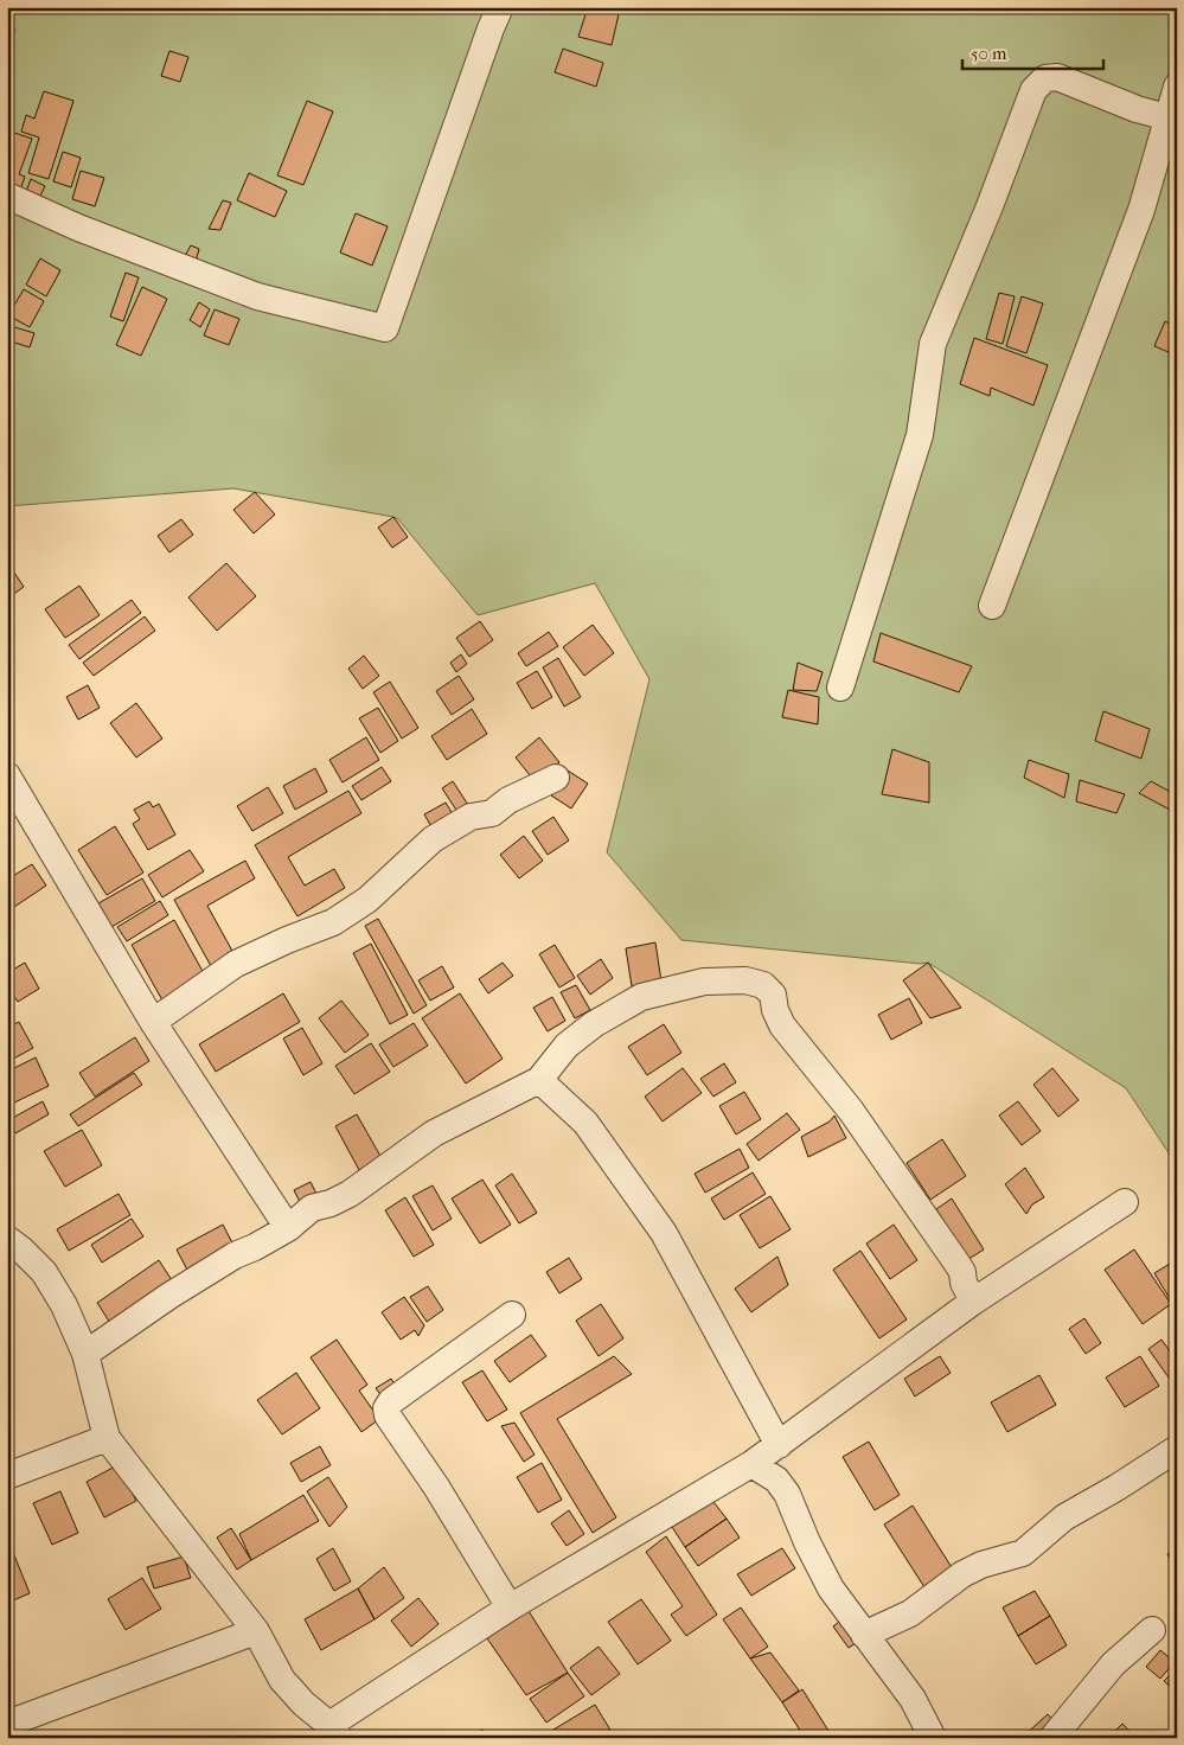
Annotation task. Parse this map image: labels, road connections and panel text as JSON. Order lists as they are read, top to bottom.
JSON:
{
  "scale_bar": "50 m"
}
